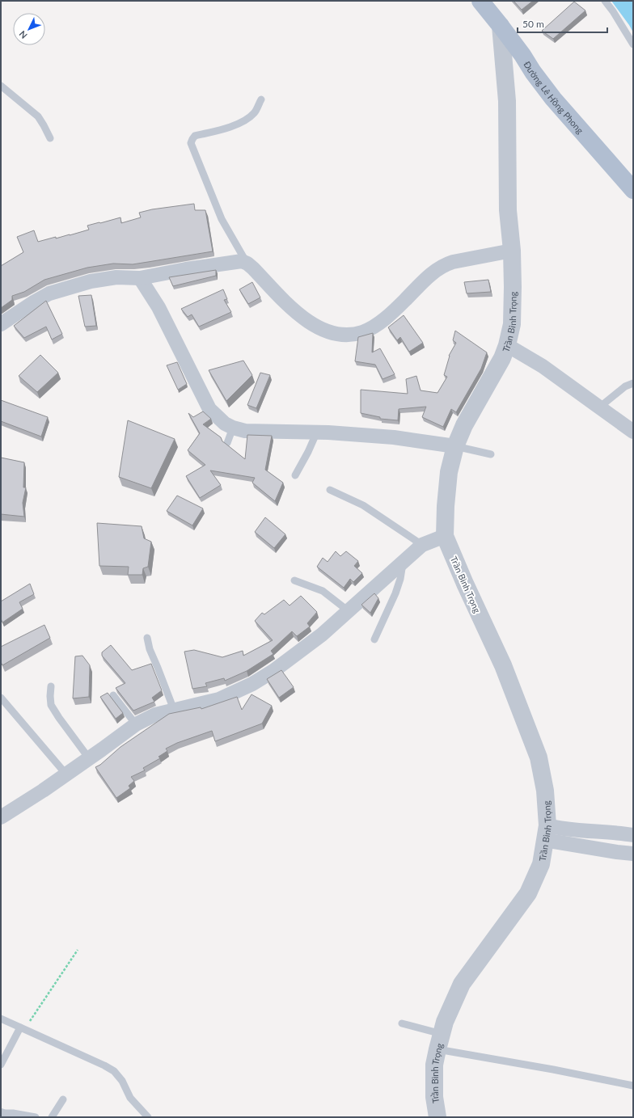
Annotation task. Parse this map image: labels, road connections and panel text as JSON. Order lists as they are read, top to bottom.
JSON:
{
  "streets": {
    "main road": ["Đường Lê Hồng Phong"],
    "street": ["Trần Bình Trọng"]
  },
  "crossings": [
    ["Đường Lê Hồng Phong", "Trần Bình Trọng"]
  ],
  "scale_bar": "50 m",
  "north": "bottom left"
}
